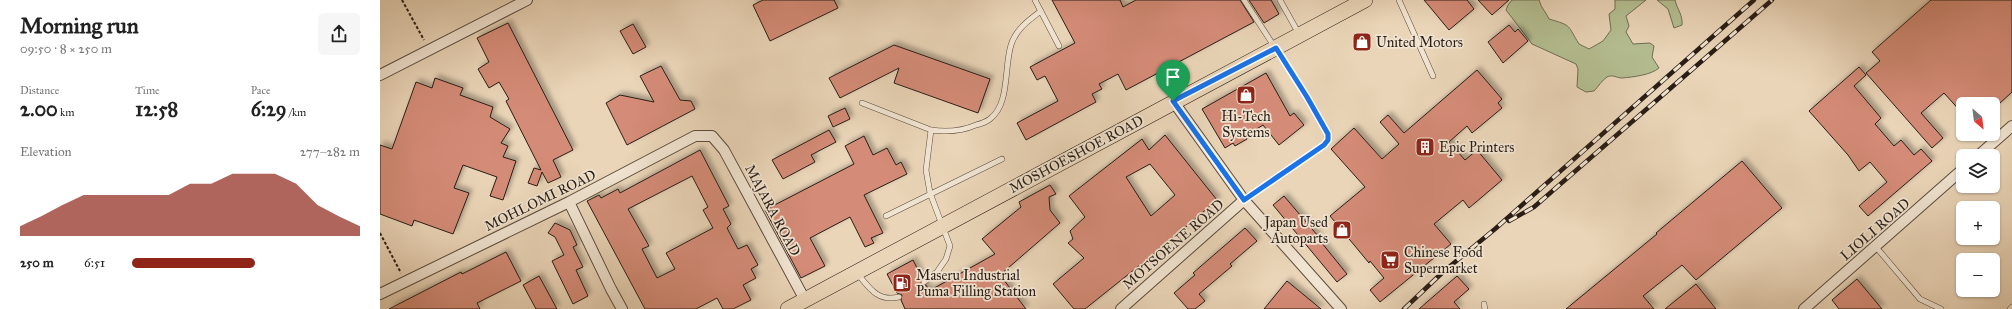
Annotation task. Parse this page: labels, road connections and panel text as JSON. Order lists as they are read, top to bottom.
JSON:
{
  "streets": {
    "main road": ["MOSHOESHOE ROAD"],
    "street": [
      "MOHLOMI ROAD",
      "MAJARA ROAD",
      "LIOLI ROAD",
      "MOTSOENE ROAD"
    ]
  },
  "crossings": [
    ["MOSHOESHOE ROAD", "MAJARA ROAD"],
    ["MOHLOMI ROAD", "MAJARA ROAD"]
  ],
  "places": {
    "shop": ["United Motors", "Hi-Tech Systems", "Japan Used Autoparts"],
    "building": ["Epic Printers"],
    "supermarket": ["Chinese Food Supermarket"],
    "fuel station": ["Maseru Industrial Puma Filling Station"]
  },
  "north": "bottom right",
  "page": {
    "heading": ["Morning run", "09:50 · 8 × 250 m"],
    "stats": [
      ["Distance", "2.00 km"],
      ["Time", "12:58"],
      ["Pace", "6:29 /km"]
    ],
    "map_buttons": ["+", "−"],
    "chart": ["Elevation", "277–282 m"],
    "list": [
      {
        "name": "250 m",
        "note": "6:51"
      }
    ]
  }
}
